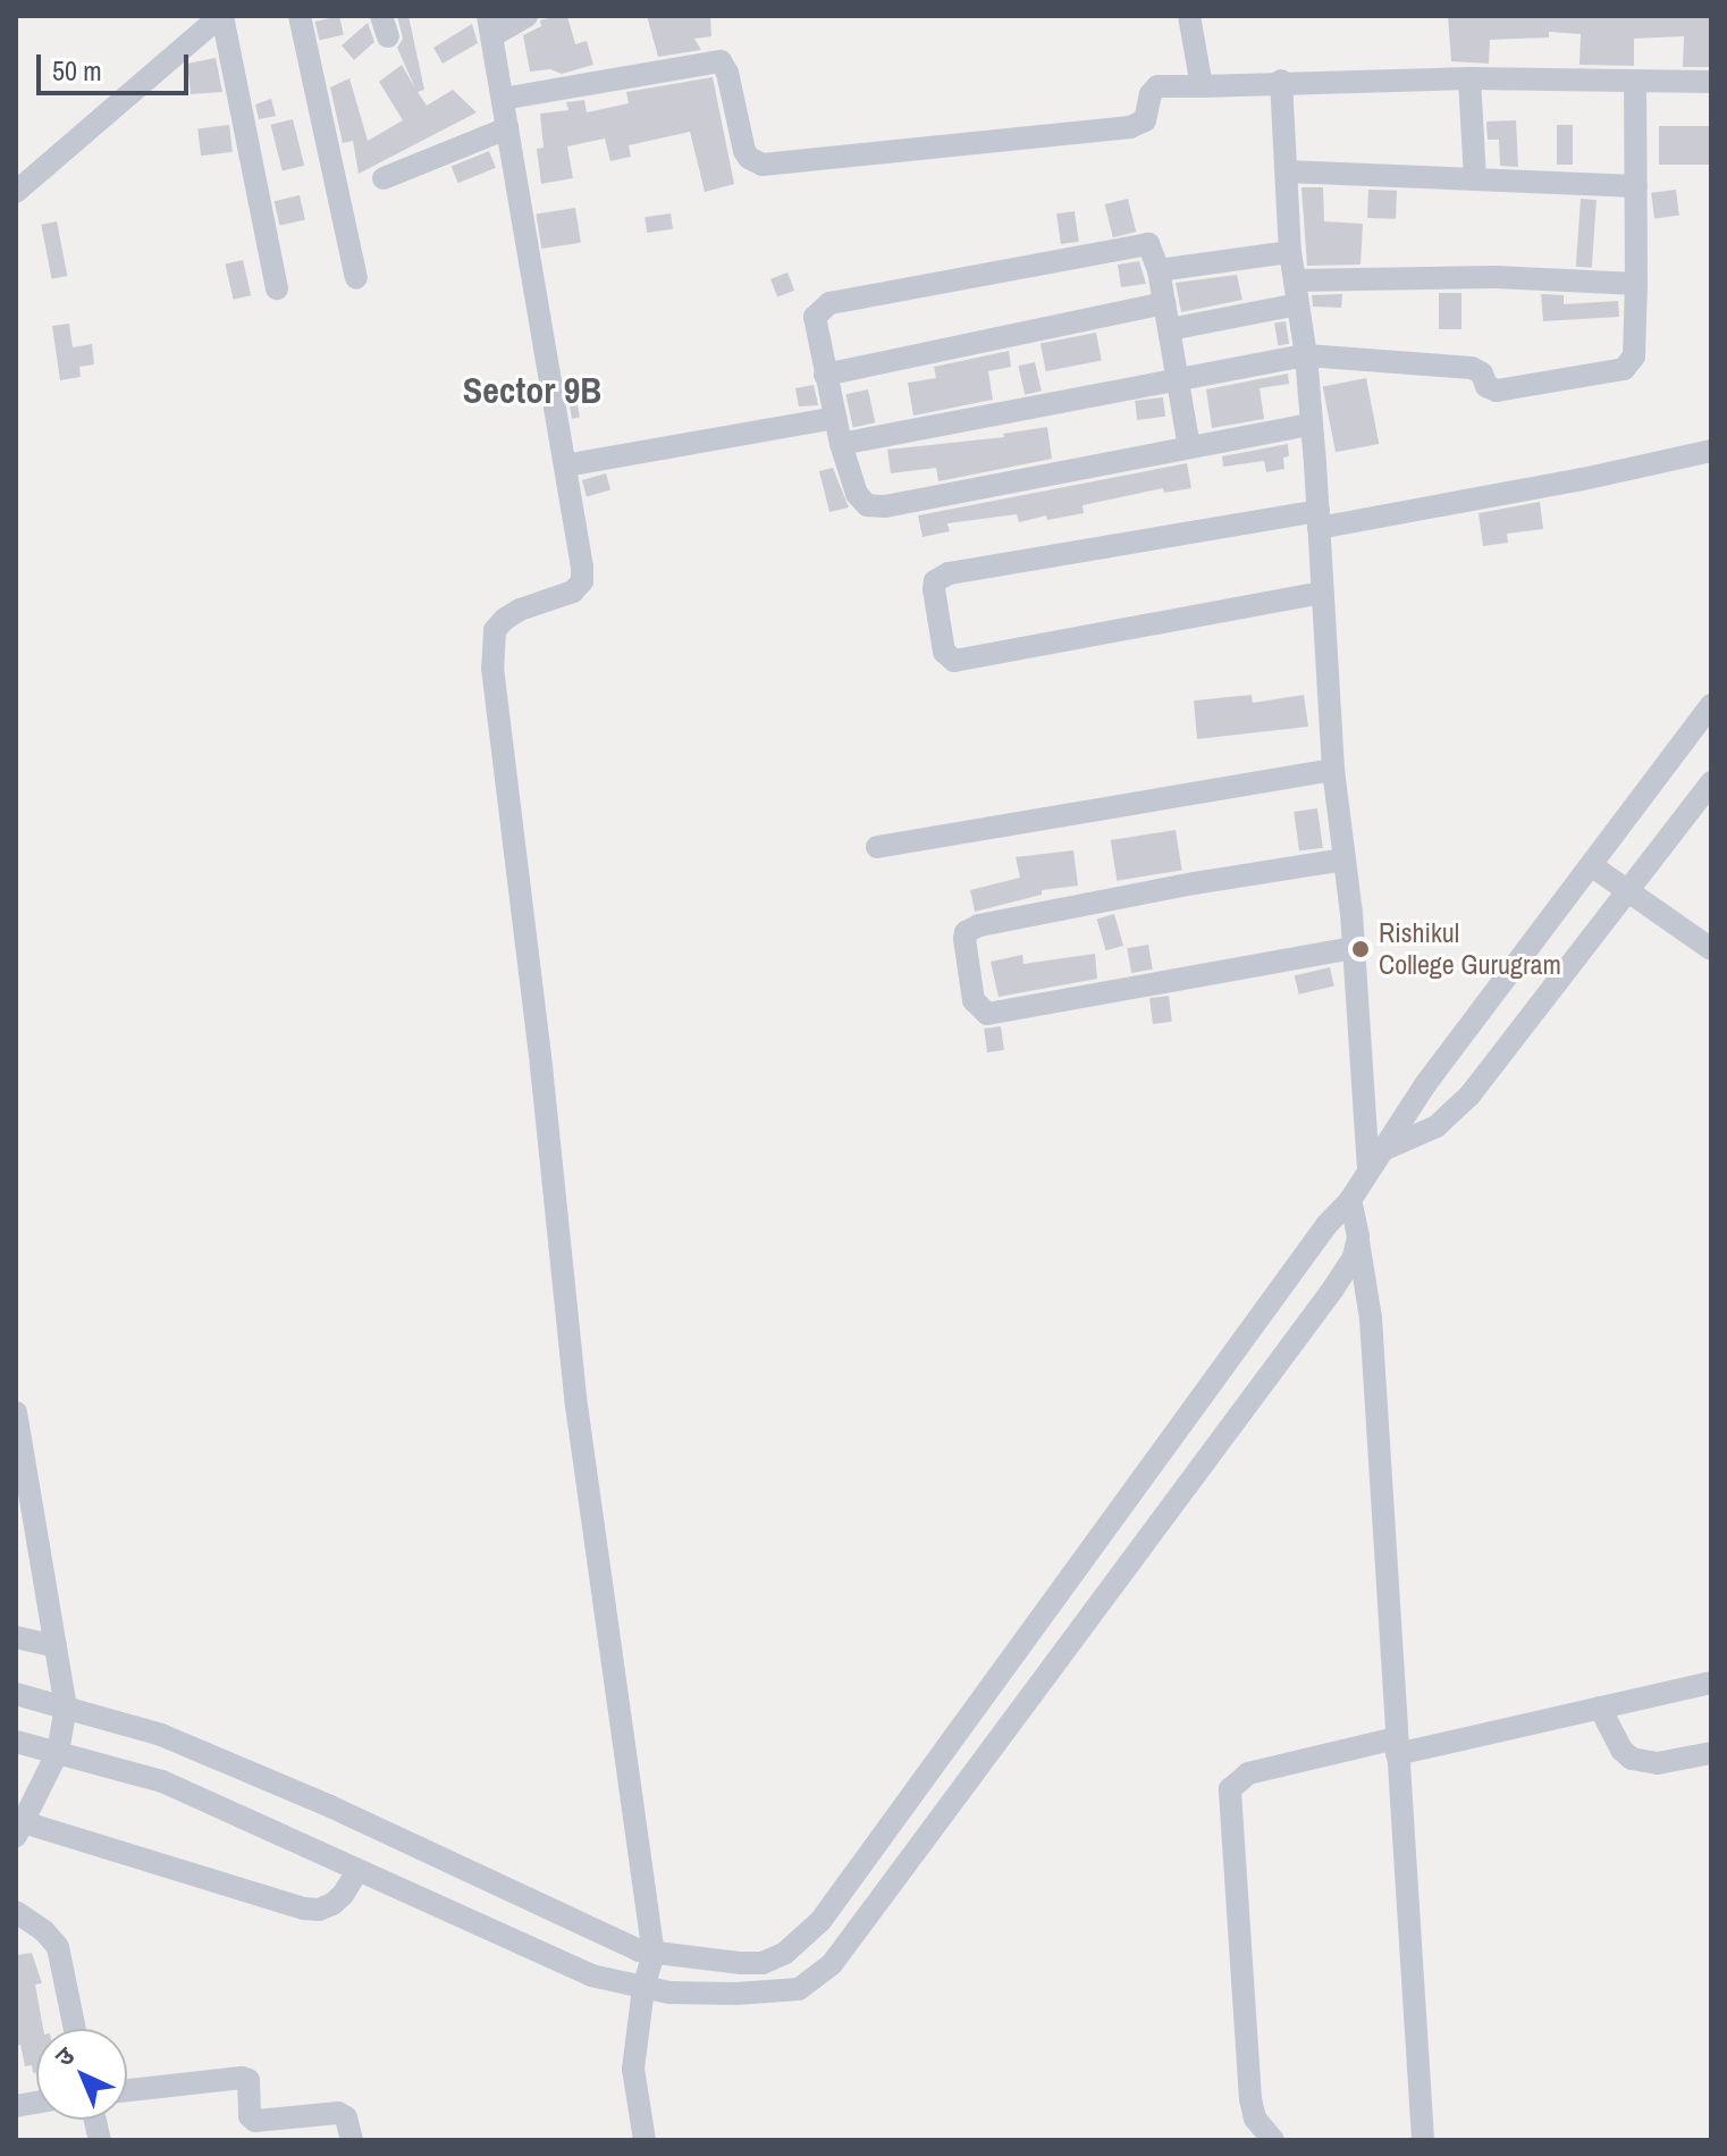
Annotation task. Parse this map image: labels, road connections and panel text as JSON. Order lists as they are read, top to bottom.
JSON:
{
  "districts": ["Sector 9B"],
  "places": ["Rishikul College Gurugram"],
  "scale_bar": "50 m",
  "north": "top left"
}
